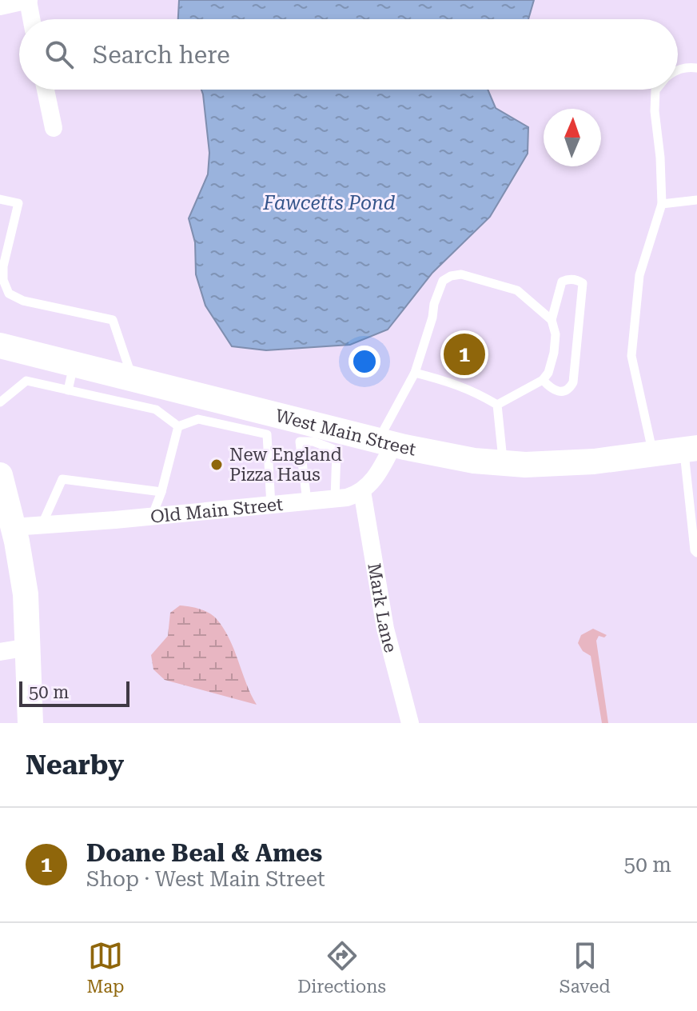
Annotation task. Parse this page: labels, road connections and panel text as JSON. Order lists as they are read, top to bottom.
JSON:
{
  "streets": {
    "main road": ["West Main Street"],
    "street": ["Old Main Street", "Mark Lane"]
  },
  "crossings": [
    ["Old Main Street", "Mark Lane"]
  ],
  "water": ["Fawcetts Pond"],
  "places": ["New England Pizza Haus"],
  "scale_bar": "50 m",
  "north": "top",
  "page": {
    "search": "Search here",
    "pins": "1",
    "scale": "50 m",
    "heading": "Nearby",
    "list": [
      {
        "mark": "1",
        "name": "Doane Beal & Ames",
        "note": "Shop · West Main Street",
        "value": "50 m"
      }
    ],
    "nav": ["Map", "Directions", "Saved"]
  }
}
